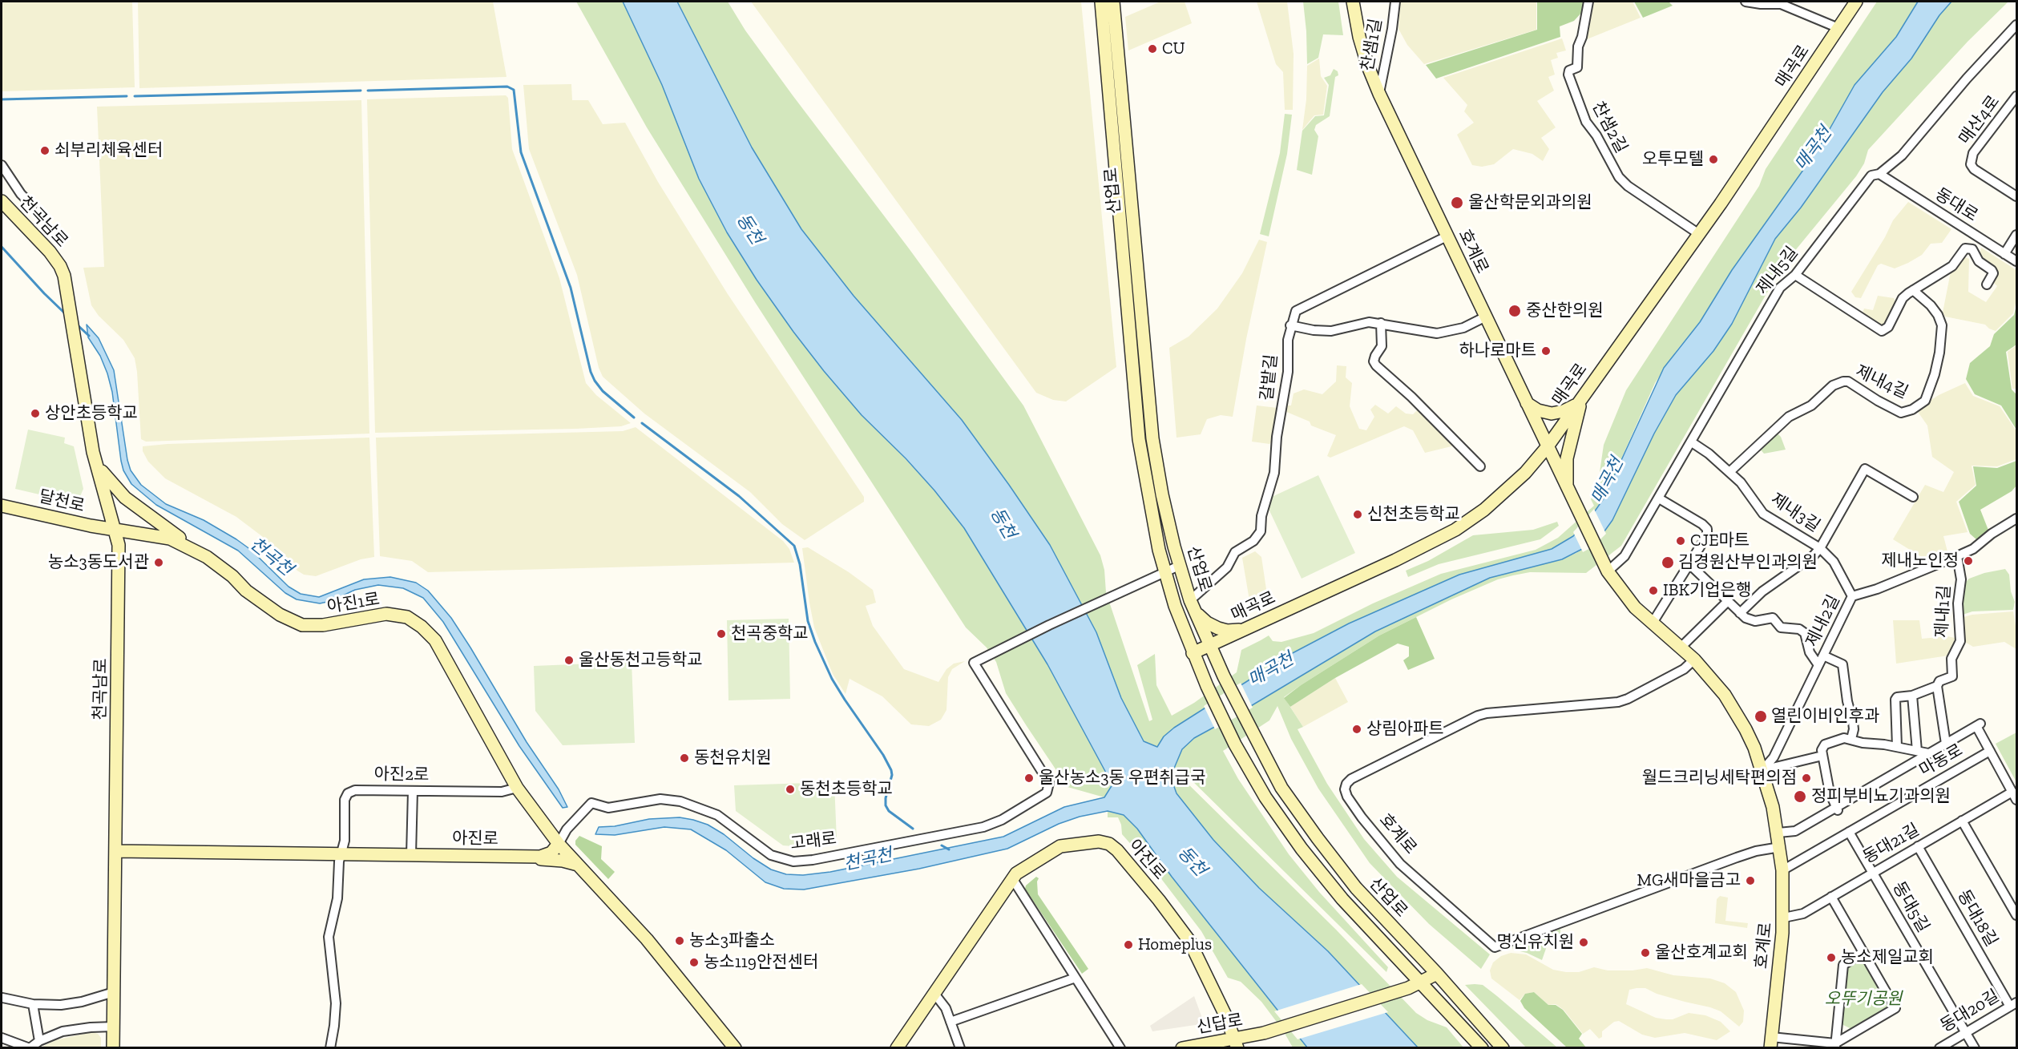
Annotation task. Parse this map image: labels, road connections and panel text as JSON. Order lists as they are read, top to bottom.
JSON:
{
  "streets": {
    "street": [
      "찬샘1길",
      "매곡로",
      "매산4로",
      "찬샘2길",
      "산업로",
      "동대로",
      "천곡남로",
      "호계로",
      "제내5길",
      "갈밭길",
      "제내4길",
      "달천로",
      "제내3길",
      "아진1로",
      "제내1길",
      "제내2길",
      "마동로",
      "아진2로",
      "아진로",
      "고래로",
      "동대21길",
      "동대5길",
      "동대18길",
      "동대20길",
      "신답로"
    ]
  },
  "crossings": [
    ["찬샘1길", "호계로"],
    ["매곡로", "찬샘2길"],
    ["매곡로", "산업로"],
    ["매곡로", "호계로"],
    ["산업로", "갈밭길"],
    ["산업로", "고래로"],
    ["산업로", "신답로"],
    ["동대로", "제내5길"],
    ["천곡남로", "달천로"],
    ["천곡남로", "아진1로"],
    ["천곡남로", "아진로"],
    ["호계로", "제내5길"],
    ["호계로", "제내2길"],
    ["호계로", "마동로"],
    ["호계로", "동대21길"],
    ["제내5길", "제내3길"],
    ["제내4길", "제내3길"],
    ["달천로", "아진1로"],
    ["제내3길", "제내2길"],
    ["아진1로", "아진2로"],
    ["아진1로", "아진로"],
    ["아진1로", "고래로"],
    ["제내1길", "제내2길"],
    ["마동로", "동대5길"],
    ["아진2로", "아진로"],
    ["아진로", "고래로"],
    ["아진로", "신답로"],
    ["동대21길", "동대5길"],
    ["동대21길", "동대18길"],
    ["동대5길", "동대20길"],
    ["동대18길", "동대20길"]
  ],
  "water": ["매곡천", "동천", "천곡천"],
  "parks": ["오뚜기공원"],
  "places": [
    "CU",
    "쇠부리체육센터",
    "오투모텔",
    "울산학문외과의원",
    "중산한의원",
    "하나로마트",
    "상안초등학교",
    "신천초등학교",
    "CJE마트",
    "제내노인정",
    "농소3동도서관",
    "김경원산부인과의원",
    "IBK기업은행",
    "천곡중학교",
    "울산동천고등학교",
    "열린이비인후과",
    "상림아파트",
    "동천유치원",
    "울산농소3동 우편취급국",
    "월드크리닝세탁편의점",
    "동천초등학교",
    "정피부비뇨기과의원",
    "MG새마을금고",
    "농소3파출소",
    "명신유치원",
    "Homeplus",
    "울산호계교회",
    "농소제일교회",
    "농소119안전센터"
  ]
}
